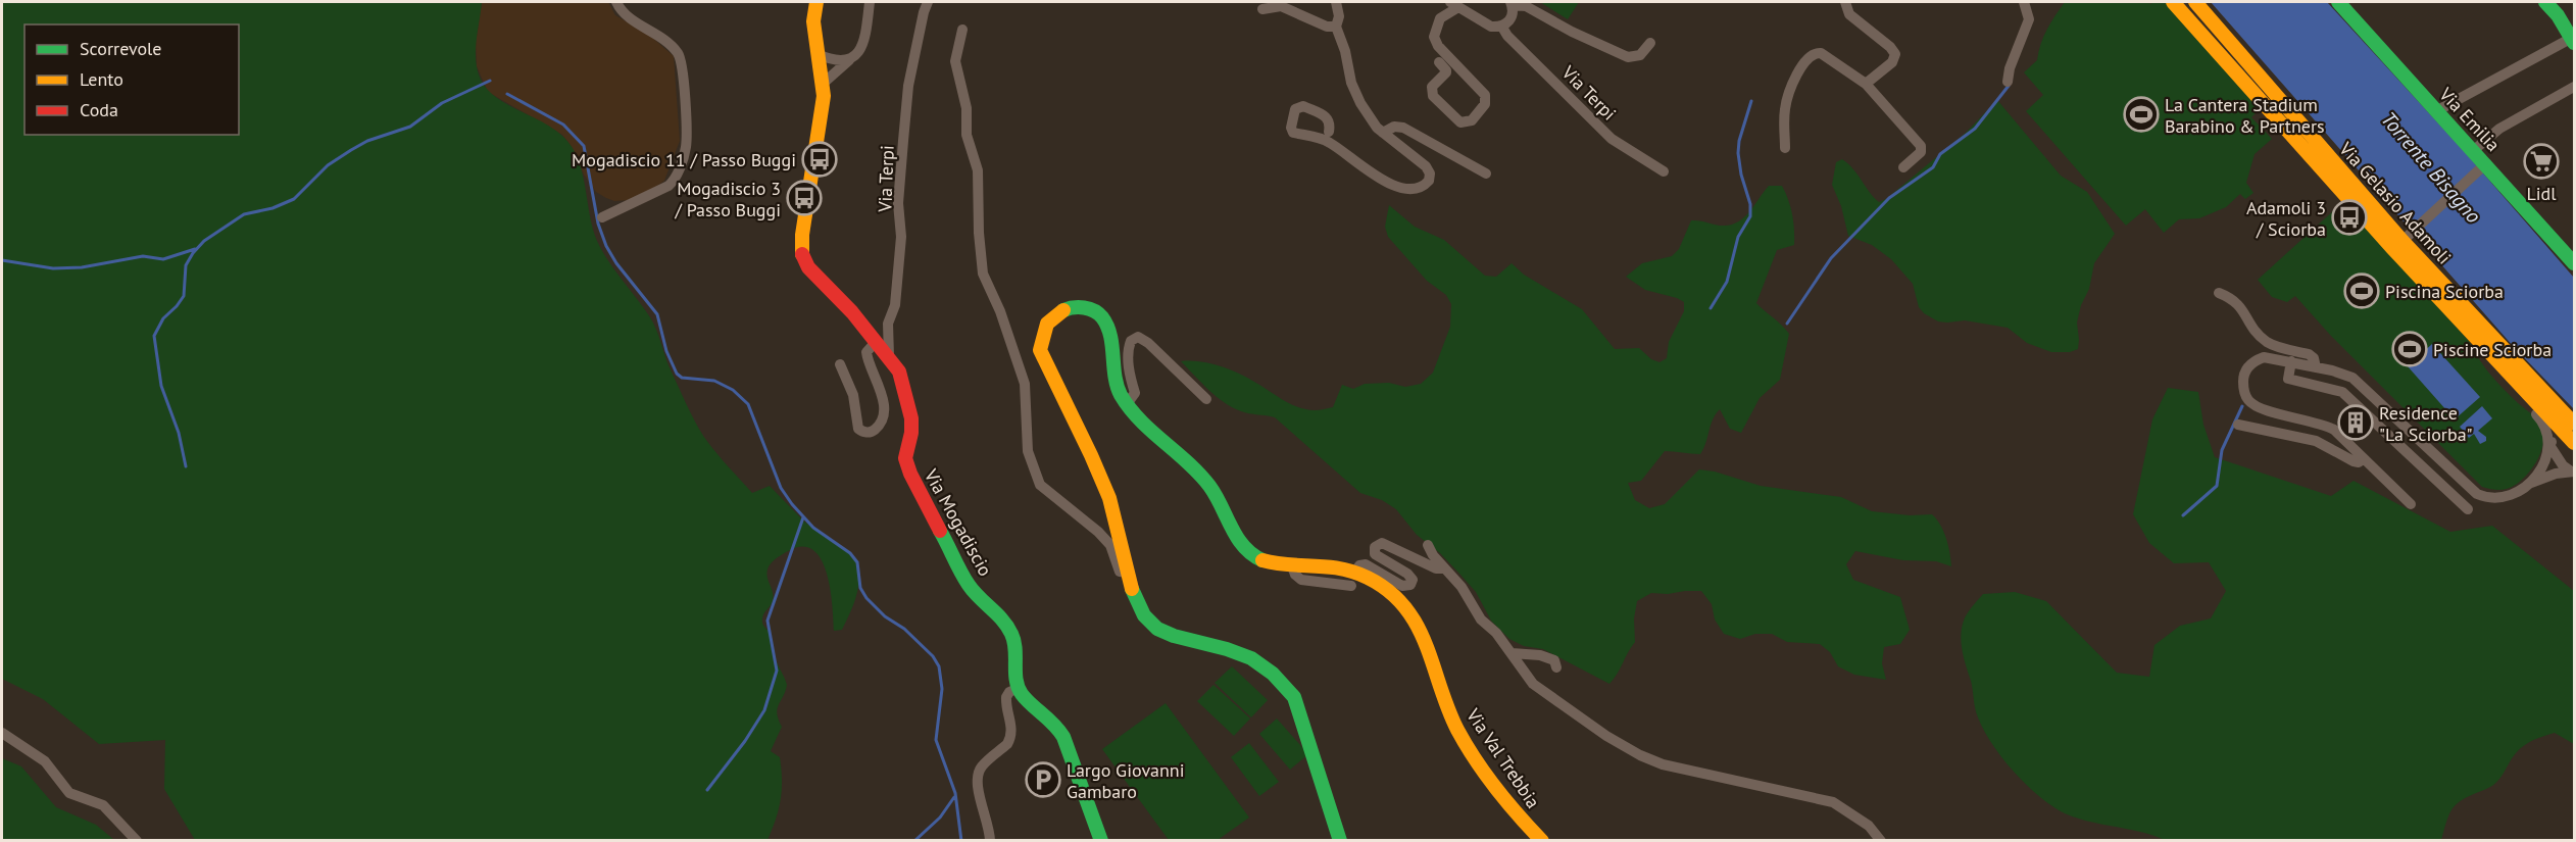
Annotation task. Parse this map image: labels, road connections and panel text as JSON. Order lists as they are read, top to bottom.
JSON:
{
  "streets": {
    "street": [
      "Via Terpi",
      "Via Emilia",
      "Via Gelasio Adamoli",
      "Via Mogadiscio",
      "Via Val Trebbia"
    ]
  },
  "crossings": [
    ["Via Terpi", "Via Mogadiscio"]
  ],
  "water": ["Torrente Bisagno"],
  "places": {
    "sports": ["La Cantera Stadium Barabino & Partners", "Piscina Sciorba", "Piscine Sciorba"],
    "bus stop": ["Mogadiscio 11 / Passo Buggi", "Mogadiscio 3 / Passo Buggi", "Adamoli 3 / Sciorba"],
    "supermarket": ["Lidl"],
    "building": ["Residence \"La Sciorba\""],
    "parking": ["Largo Giovanni Gambaro"]
  },
  "legend": ["Scorrevole", "Lento", "Coda"]
}
